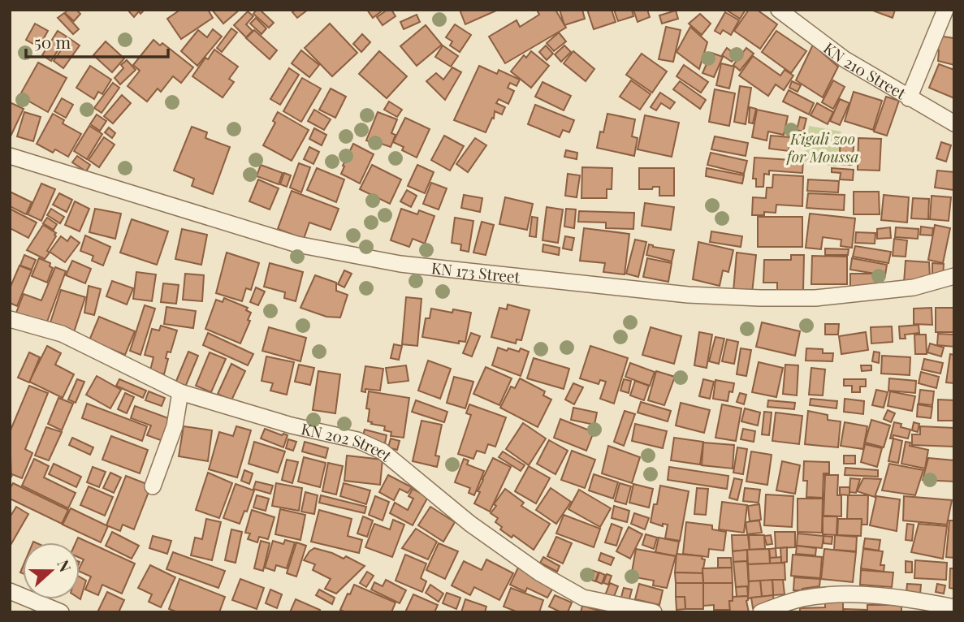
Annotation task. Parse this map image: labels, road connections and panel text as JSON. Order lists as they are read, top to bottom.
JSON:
{
  "streets": {
    "street": ["KN 210 Street", "KN 173 Street", "KN 202 Street"]
  },
  "parks": ["Kigali zoo for Moussa"],
  "scale_bar": "50 m",
  "north": "right"
}
